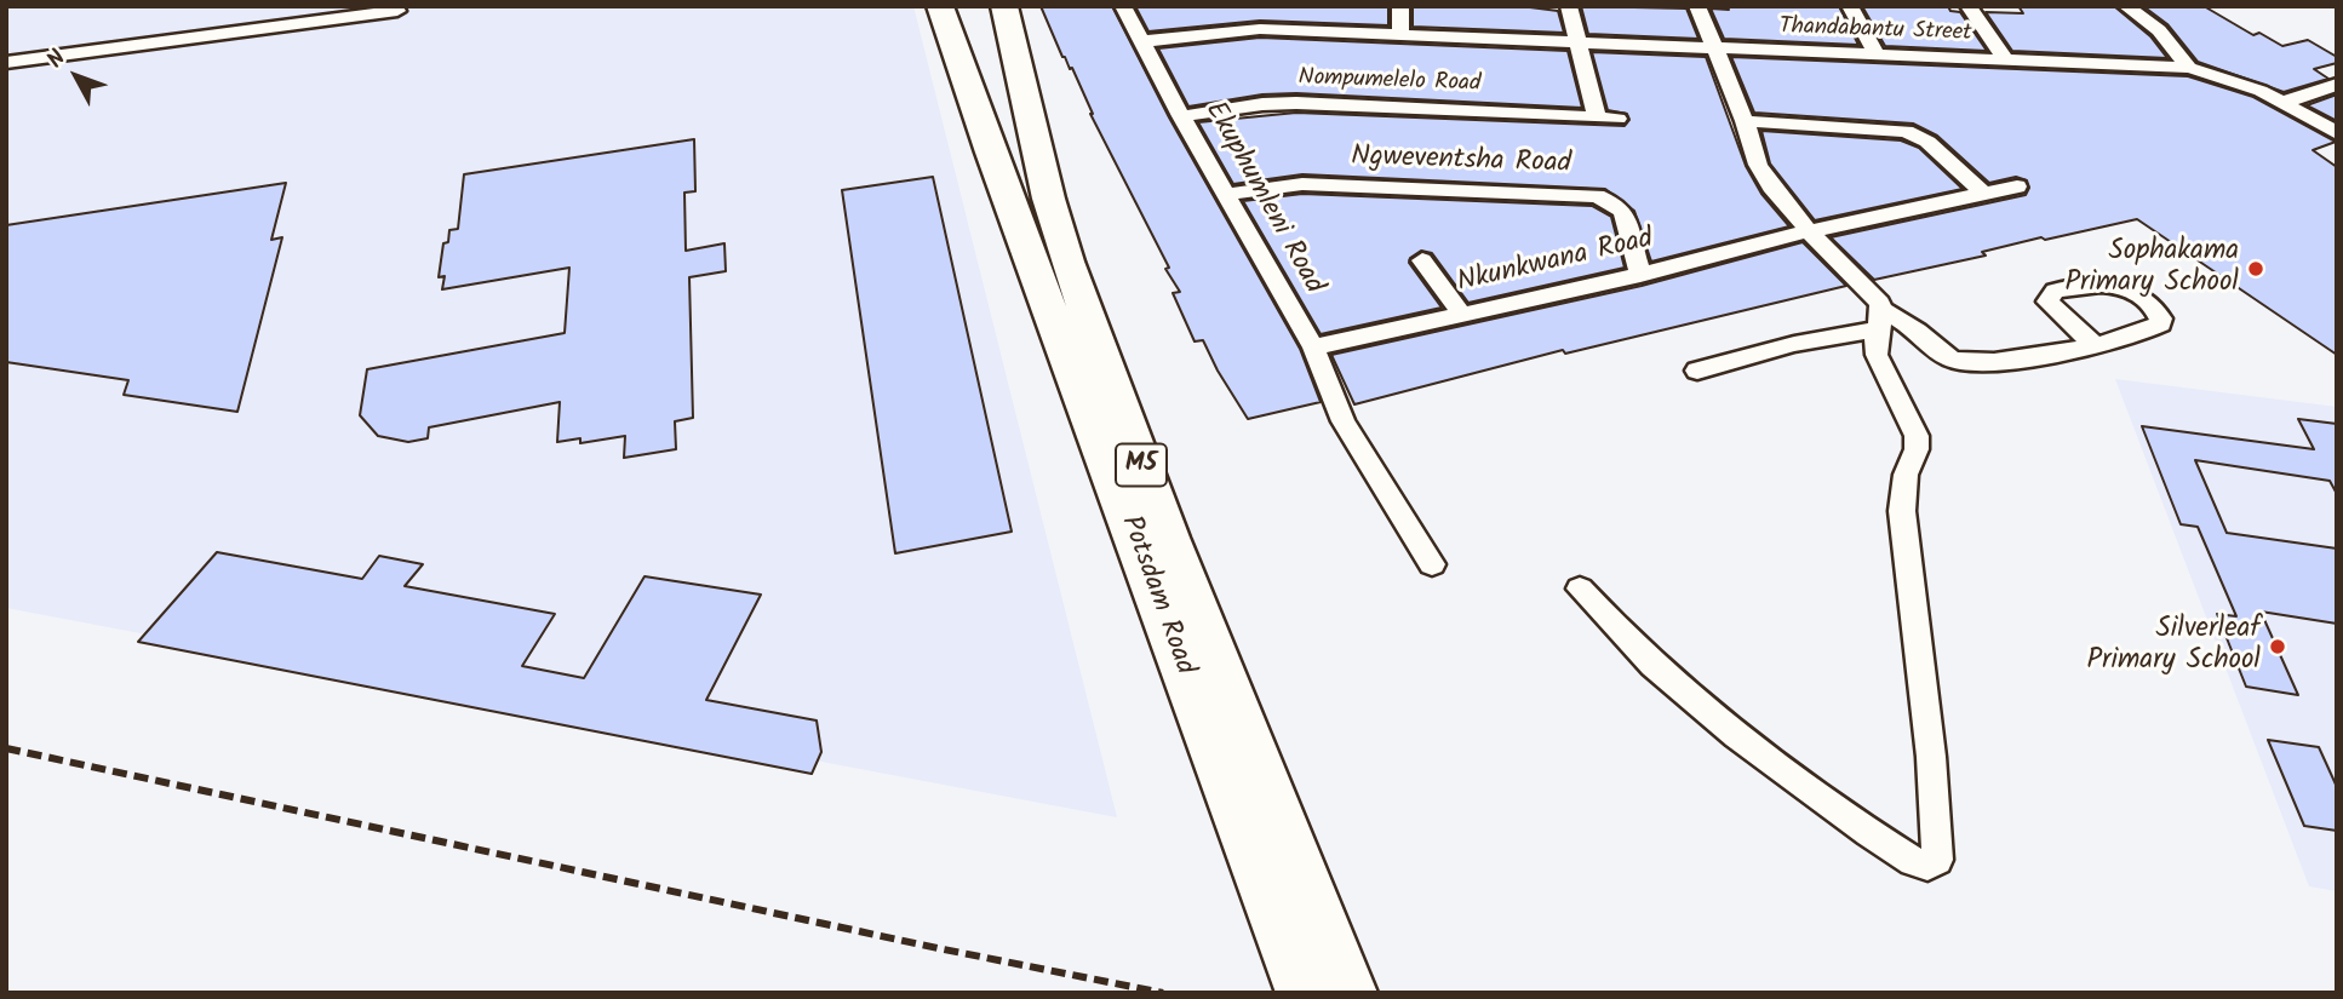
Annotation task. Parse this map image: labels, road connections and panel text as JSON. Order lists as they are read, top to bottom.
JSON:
{
  "streets": {
    "main road": ["M5", "Potsdam Road"],
    "street": [
      "Thandabantu Street",
      "Nompumelelo Road",
      "Ngweventsha Road",
      "Ekuphumleni Road",
      "Nkunkwana Road"
    ]
  },
  "crossings": [
    ["Thandabantu Street", "Nompumelelo Road"],
    ["Thandabantu Street", "Ekuphumleni Road"],
    ["Nompumelelo Road", "Ekuphumleni Road"],
    ["Ngweventsha Road", "Ekuphumleni Road"],
    ["Ngweventsha Road", "Nkunkwana Road"],
    ["Ekuphumleni Road", "Nkunkwana Road"]
  ],
  "places": ["Sophakama Primary School", "Silverleaf Primary School"],
  "north": "top left"
}
